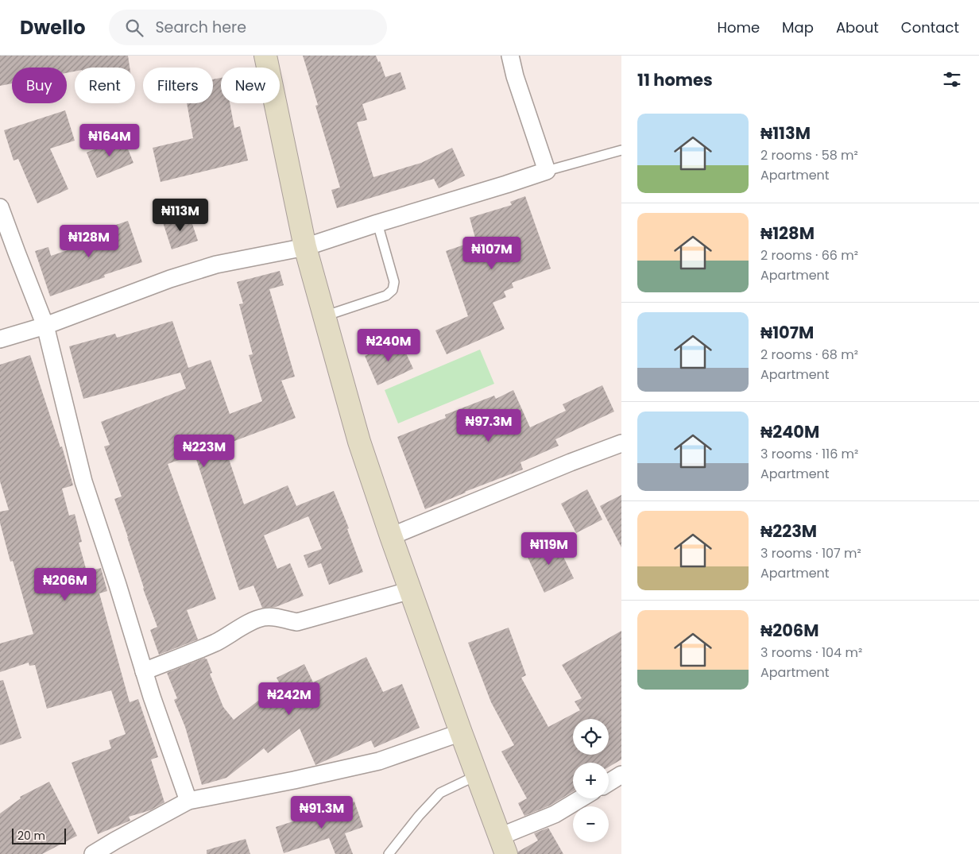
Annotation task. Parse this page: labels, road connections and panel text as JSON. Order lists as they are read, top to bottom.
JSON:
{
  "scale_bar": "20 m",
  "page": {
    "header": "Dwello",
    "search": "Search here",
    "nav": [
      "Home",
      "Map",
      "About",
      "Contact"
    ],
    "heading": "11 homes",
    "chip": [
      "Buy",
      "Rent",
      "Filters",
      "New"
    ],
    "list": [
      {
        "name": "₦113M",
        "note": "2 rooms · 58 m² · Apartment"
      },
      {
        "name": "₦128M",
        "note": "2 rooms · 66 m² · Apartment"
      },
      {
        "name": "₦107M",
        "note": "2 rooms · 68 m² · Apartment"
      },
      {
        "name": "₦240M",
        "note": "3 rooms · 116 m² · Apartment"
      },
      {
        "name": "₦223M",
        "note": "3 rooms · 107 m² · Apartment"
      },
      {
        "name": "₦206M",
        "note": "3 rooms · 104 m² · Apartment"
      }
    ],
    "price": [
      "₦164M",
      "₦113M",
      "₦128M",
      "₦107M",
      "₦240M",
      "₦97.3M",
      "₦223M",
      "₦119M",
      "₦206M",
      "₦242M",
      "₦91.3M"
    ],
    "map_buttons": ["+", "−"],
    "scale": "20 m"
  }
}
